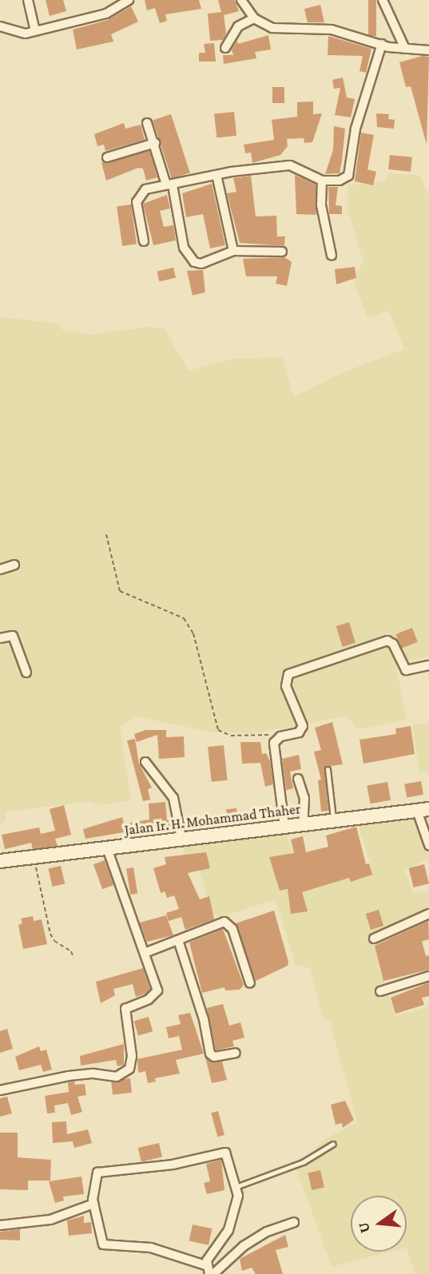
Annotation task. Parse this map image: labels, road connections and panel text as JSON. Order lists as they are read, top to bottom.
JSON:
{
  "streets": {
    "main road": ["Jalan Ir. H. Mohammad Thaher"]
  },
  "north": "left"
}
